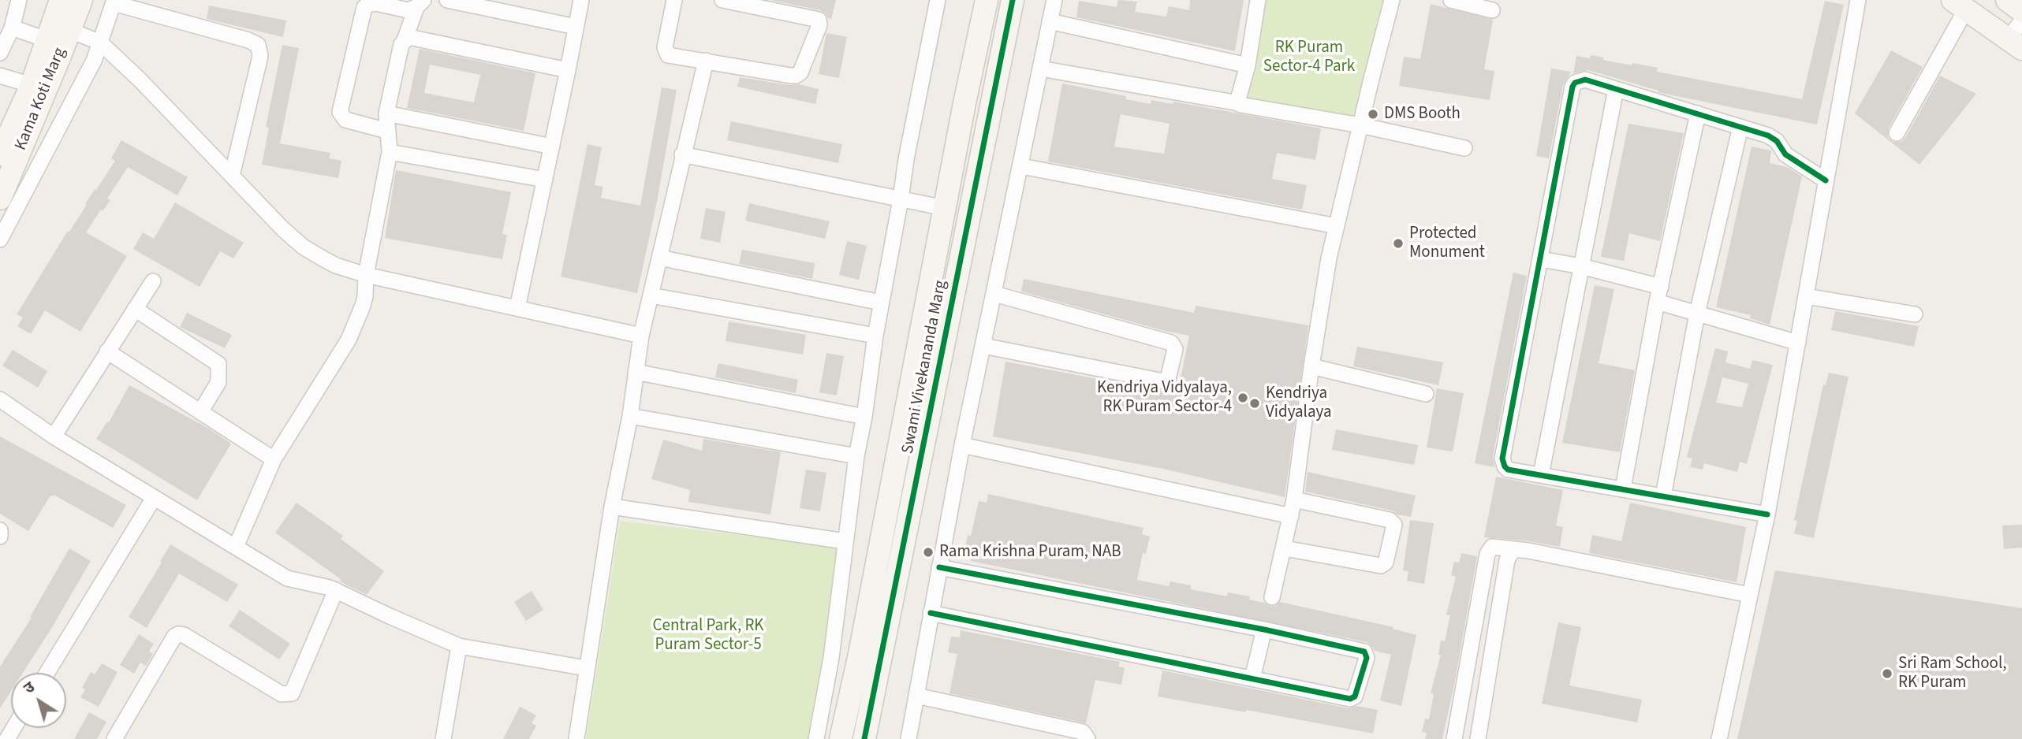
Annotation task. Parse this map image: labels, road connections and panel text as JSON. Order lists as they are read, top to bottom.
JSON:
{
  "streets": {
    "street": ["Kama Koti Marg", "Swami Vivekananda Marg"]
  },
  "parks": ["RK Puram Sector-4 Park", "Central Park, RK Puram Sector-5"],
  "places": [
    "DMS Booth",
    "Protected Monument",
    "Kendriya Vidyalaya, RK Puram Sector-4",
    "Kendriya Vidyalaya",
    "Rama Krishna Puram, NAB",
    "Sri Ram School, RK Puram"
  ],
  "north": "top left"
}
